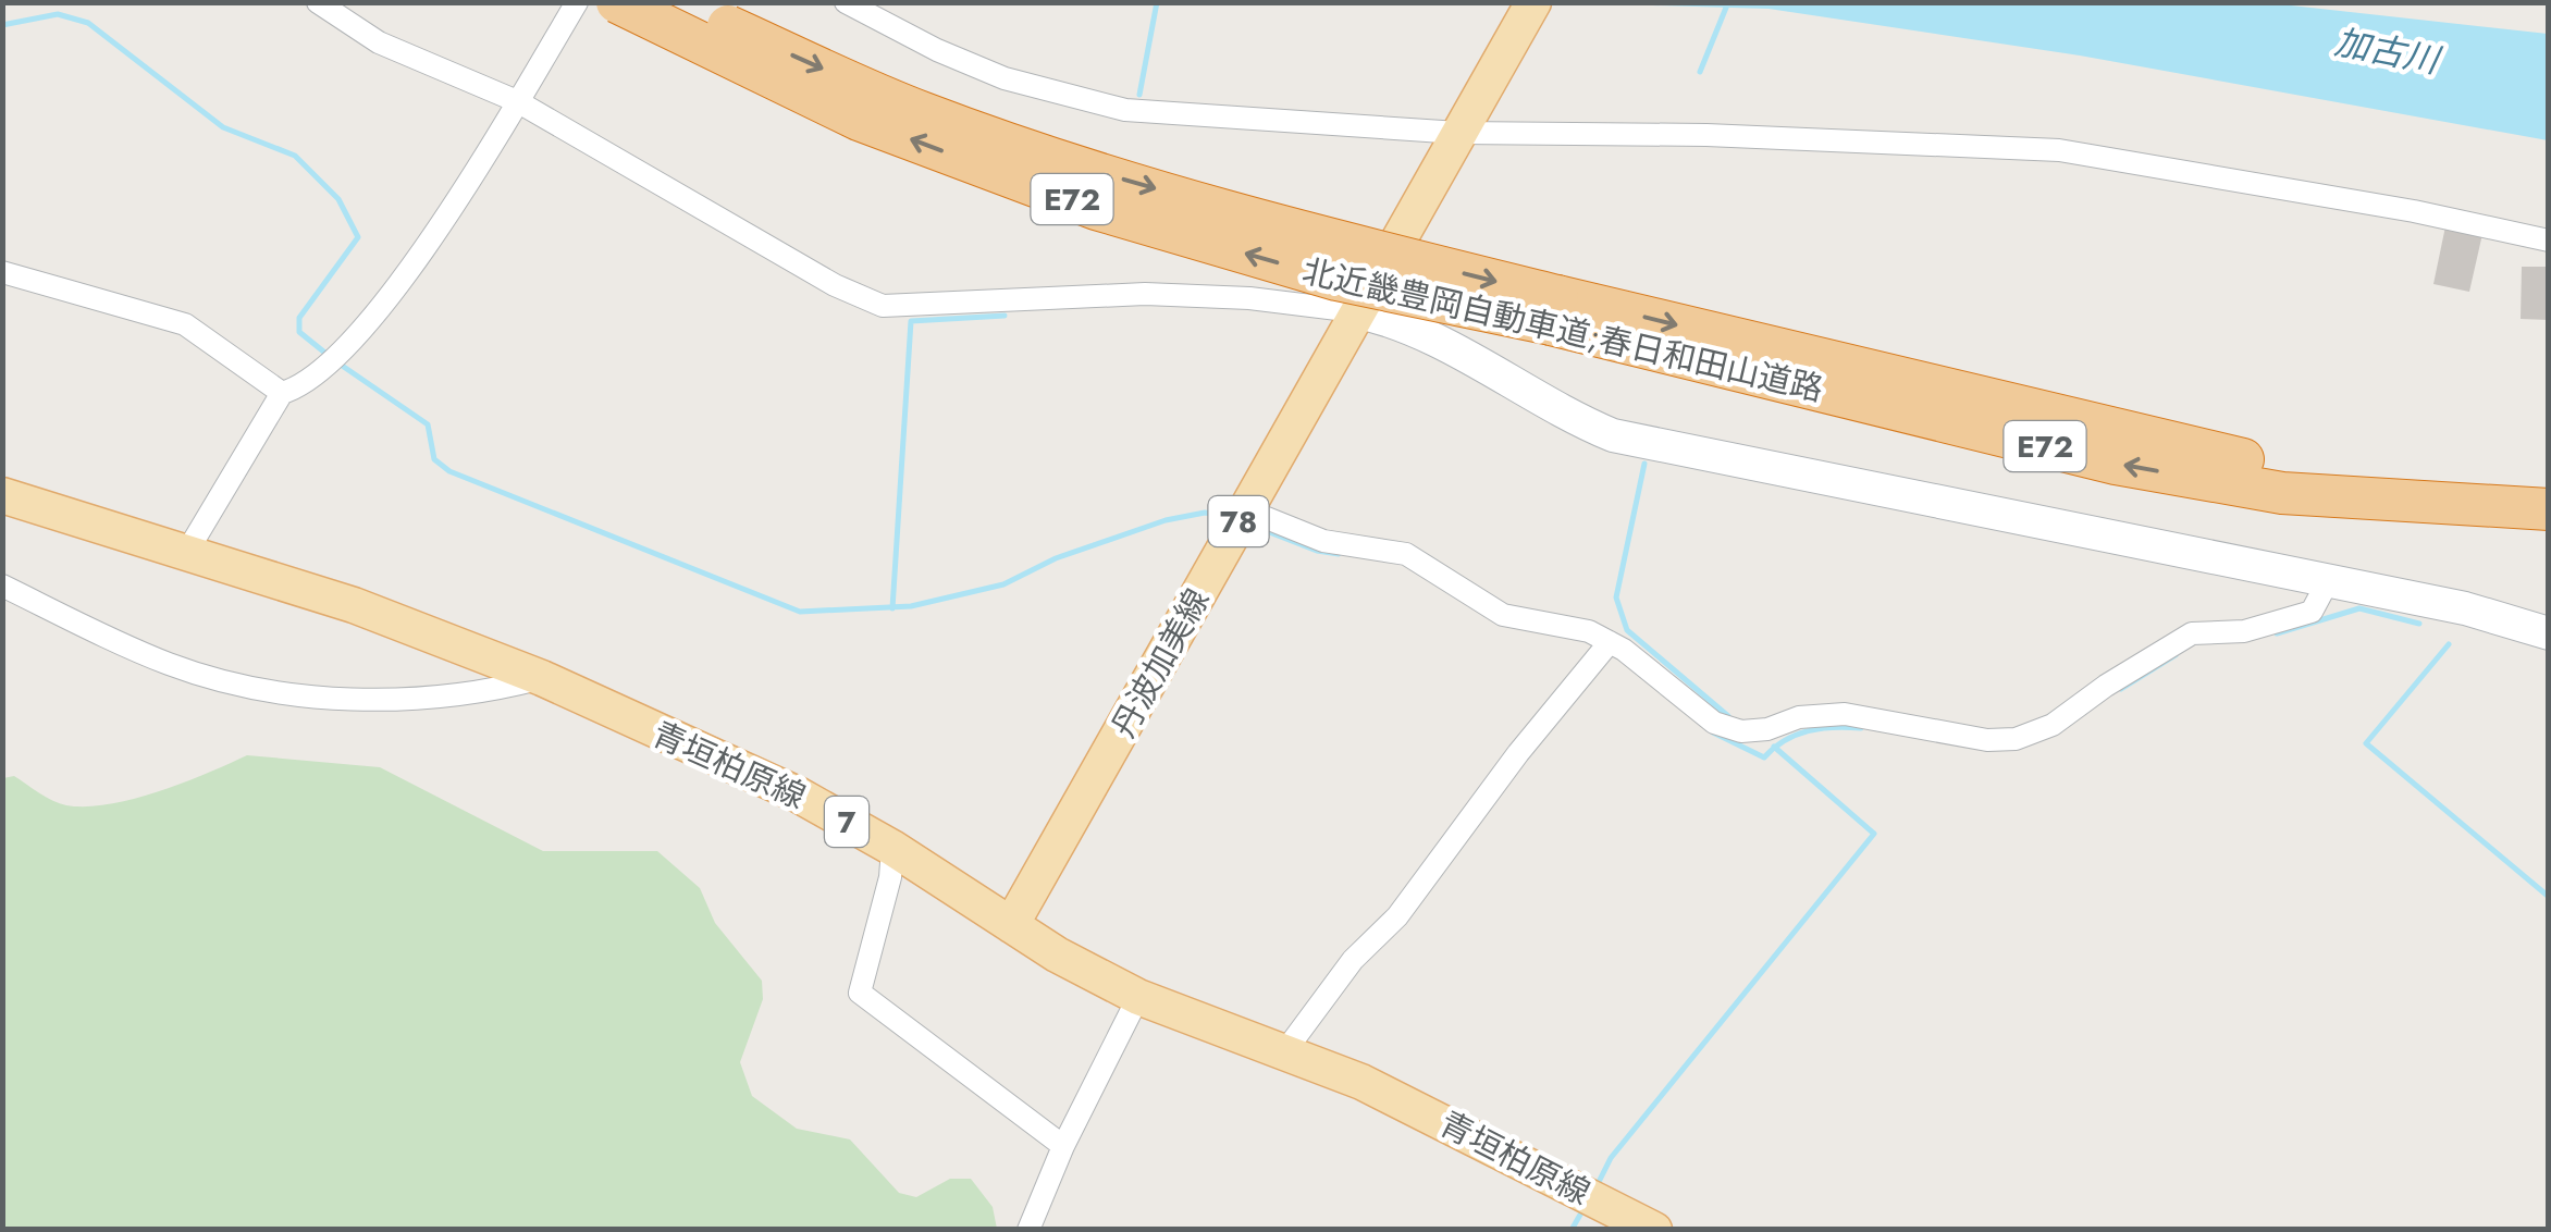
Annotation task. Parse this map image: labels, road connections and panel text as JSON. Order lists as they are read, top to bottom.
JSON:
{
  "streets": {
    "highway": ["E72", "北近畿豊岡自動車道;春日和田山道路"],
    "main road": [
      "78",
      "丹波加美線",
      "青垣柏原線",
      "7"
    ]
  },
  "crossings": [
    ["丹波加美線", "青垣柏原線"]
  ],
  "water": ["加古川"]
}
